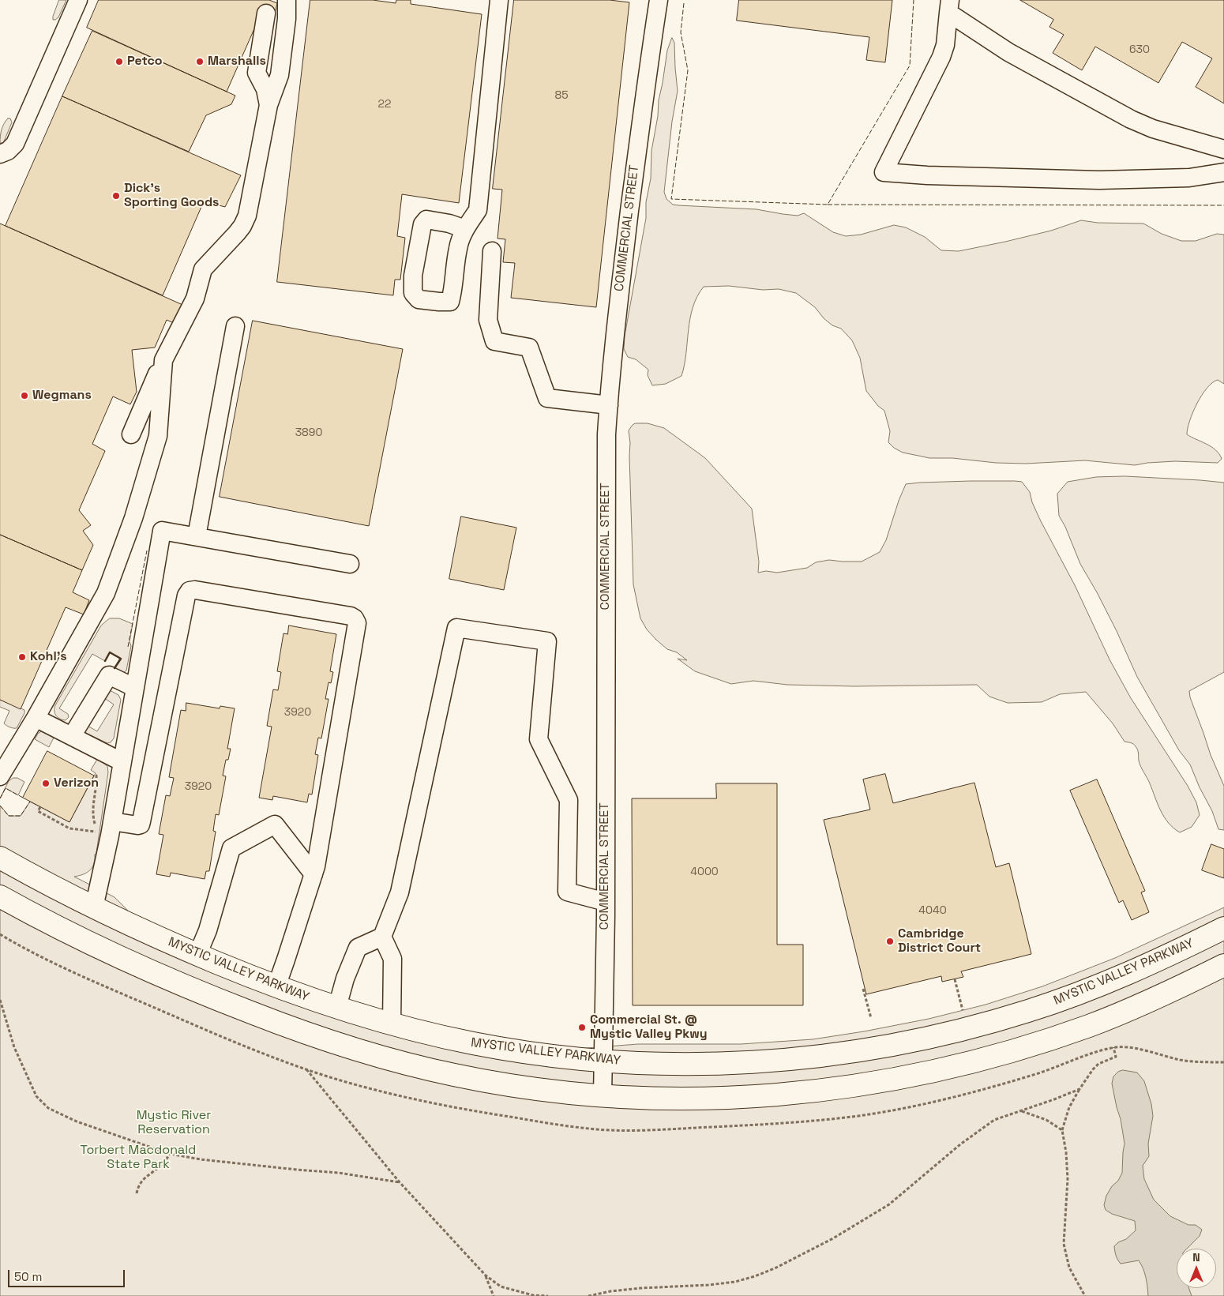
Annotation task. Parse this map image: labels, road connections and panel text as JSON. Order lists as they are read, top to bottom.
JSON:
{
  "streets": {
    "highway": ["MYSTIC VALLEY PARKWAY"],
    "street": ["COMMERCIAL STREET"]
  },
  "crossings": [
    ["COMMERCIAL STREET", "MYSTIC VALLEY PARKWAY"]
  ],
  "parks": ["Mystic River Reservation", "Torbert Macdonald State Park"],
  "places": [
    "Petco",
    "Marshalls",
    "Dick's Sporting Goods",
    "Wegmans",
    "Kohl's",
    "Verizon",
    "Cambridge District Court",
    "Commercial St. @ Mystic Valley Pkwy"
  ],
  "house_numbers": [
    "630",
    "85",
    "22",
    "3890",
    "3920",
    "3920",
    "4000",
    "4040"
  ],
  "scale_bar": "50 m",
  "north": "top"
}
